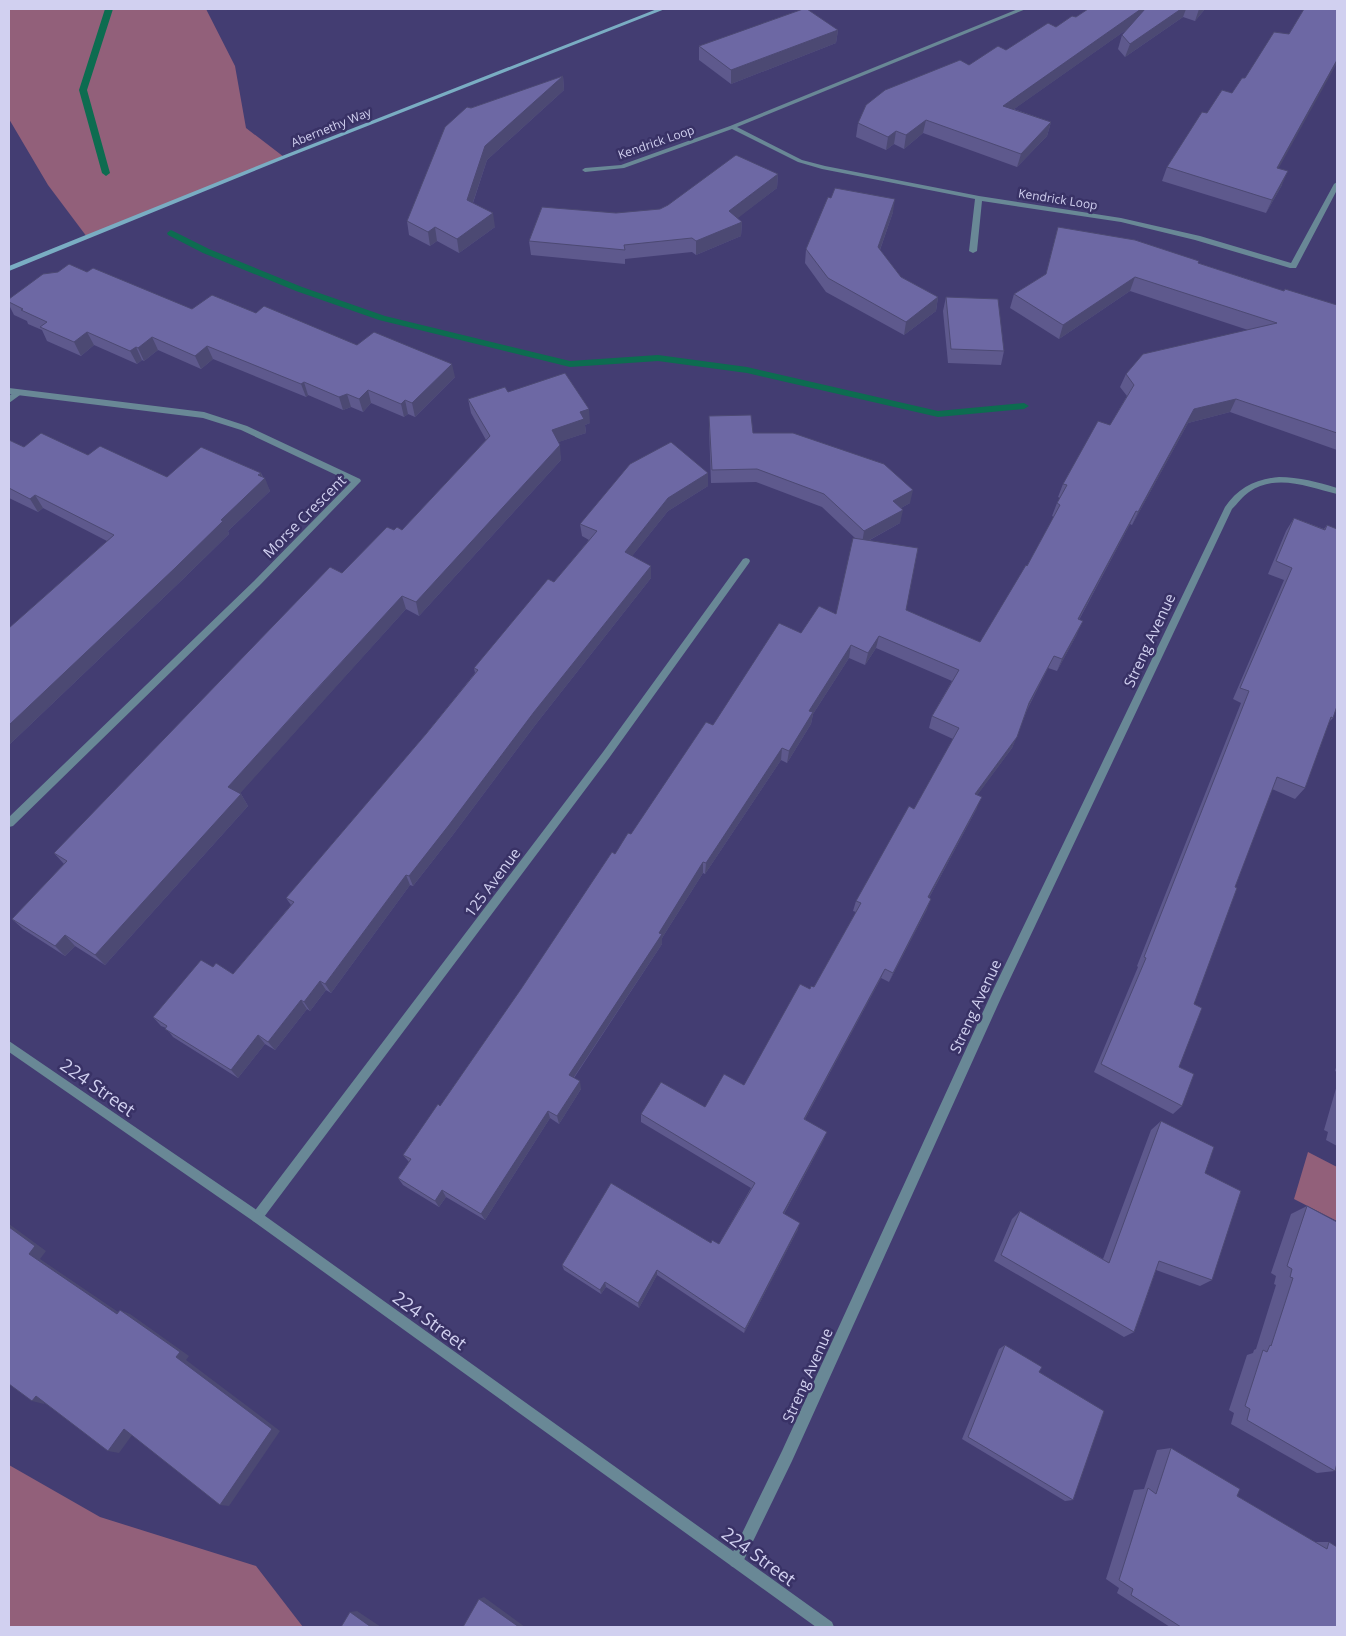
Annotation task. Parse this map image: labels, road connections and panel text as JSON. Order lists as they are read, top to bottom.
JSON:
{
  "streets": {
    "main road": ["Abernethy Way"],
    "street": [
      "Kendrick Loop",
      "Morse Crescent",
      "Streng Avenue",
      "125 Avenue",
      "224 Street"
    ]
  },
  "crossings": [
    ["Streng Avenue", "224 Street"],
    ["125 Avenue", "224 Street"]
  ]
}
